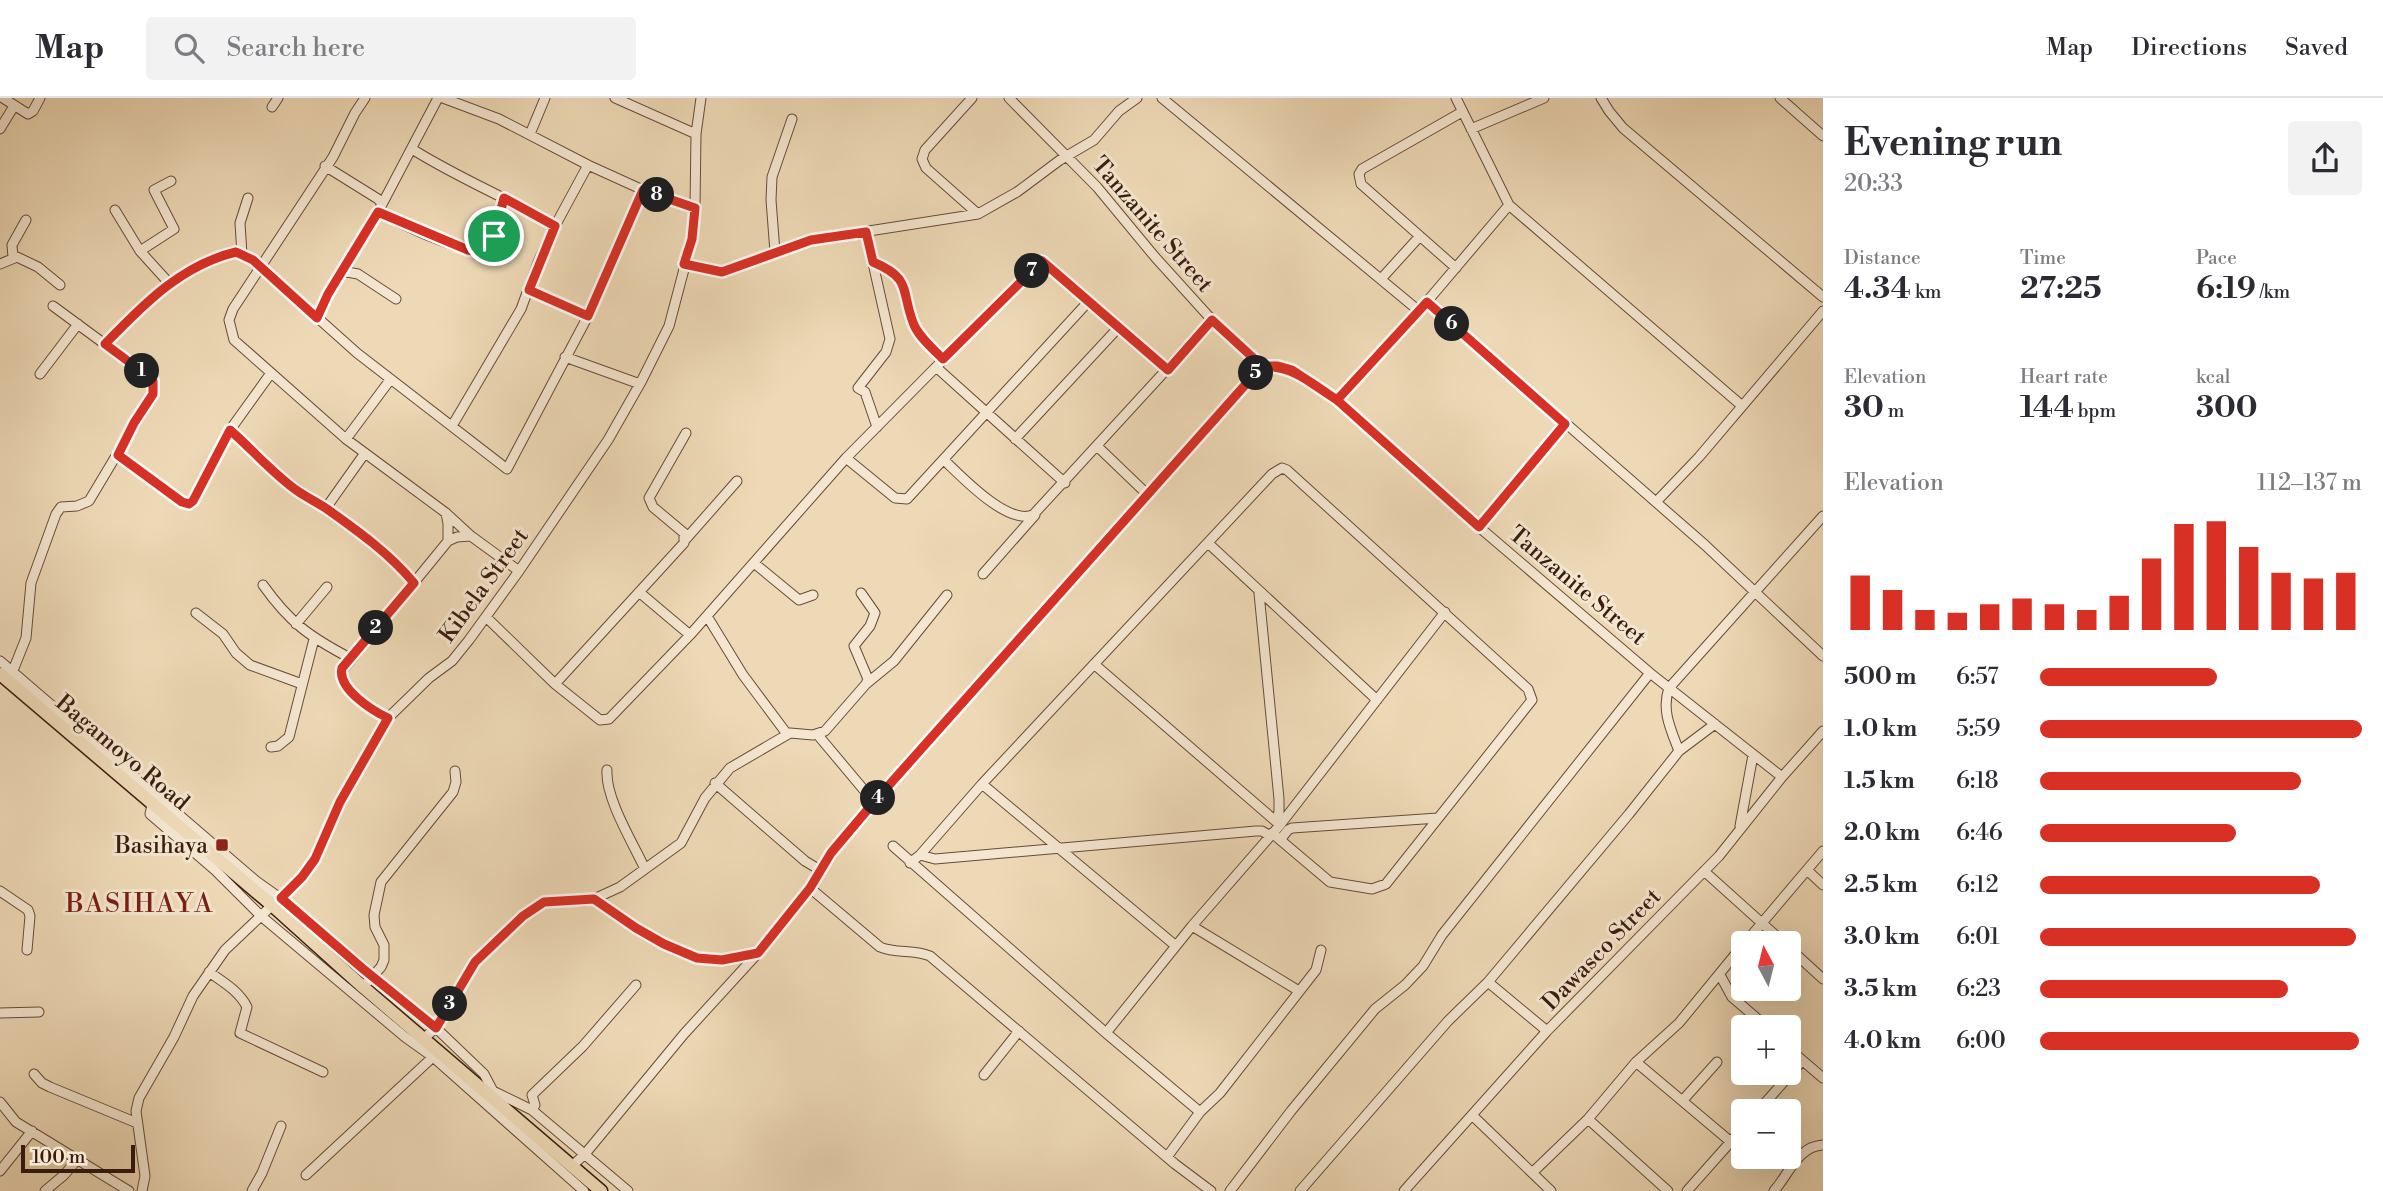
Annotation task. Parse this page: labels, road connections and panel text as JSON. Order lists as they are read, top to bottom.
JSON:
{
  "streets": {
    "highway": ["Bagamoyo Road"],
    "street": ["Tanzanite Street", "Kibela Street", "Dawasco Street"]
  },
  "crossings": [
    ["Tanzanite Street", "Dawasco Street"],
    ["Kibela Street", "Bagamoyo Road"]
  ],
  "districts": ["BASIHAYA"],
  "places": {
    "transit": ["Basihaya"]
  },
  "scale_bar": "100 m",
  "north": "top",
  "page": {
    "header": "Map",
    "search": "Search here",
    "nav": ["Map", "Directions", "Saved"],
    "heading": ["Evening run", "20:33"],
    "pins": [
      "8",
      "7",
      "6",
      "1",
      "5",
      "2",
      "4",
      "3"
    ],
    "stats": [
      ["Distance", "4.34 km"],
      ["Time", "27:25"],
      ["Pace", "6:19 /km"],
      ["Elevation", "30 m"],
      ["Heart rate", "144 bpm"],
      ["kcal", "300"]
    ],
    "chart": ["Elevation", "112–137 m"],
    "list": [
      {
        "name": "500 m",
        "note": "6:57"
      },
      {
        "name": "1.0 km",
        "note": "5:59"
      },
      {
        "name": "1.5 km",
        "note": "6:18"
      },
      {
        "name": "2.0 km",
        "note": "6:46"
      },
      {
        "name": "2.5 km",
        "note": "6:12"
      },
      {
        "name": "3.0 km",
        "note": "6:01"
      },
      {
        "name": "3.5 km",
        "note": "6:23"
      },
      {
        "name": "4.0 km",
        "note": "6:00"
      }
    ],
    "map_buttons": ["+", "−"],
    "scale": "100 m"
  }
}
